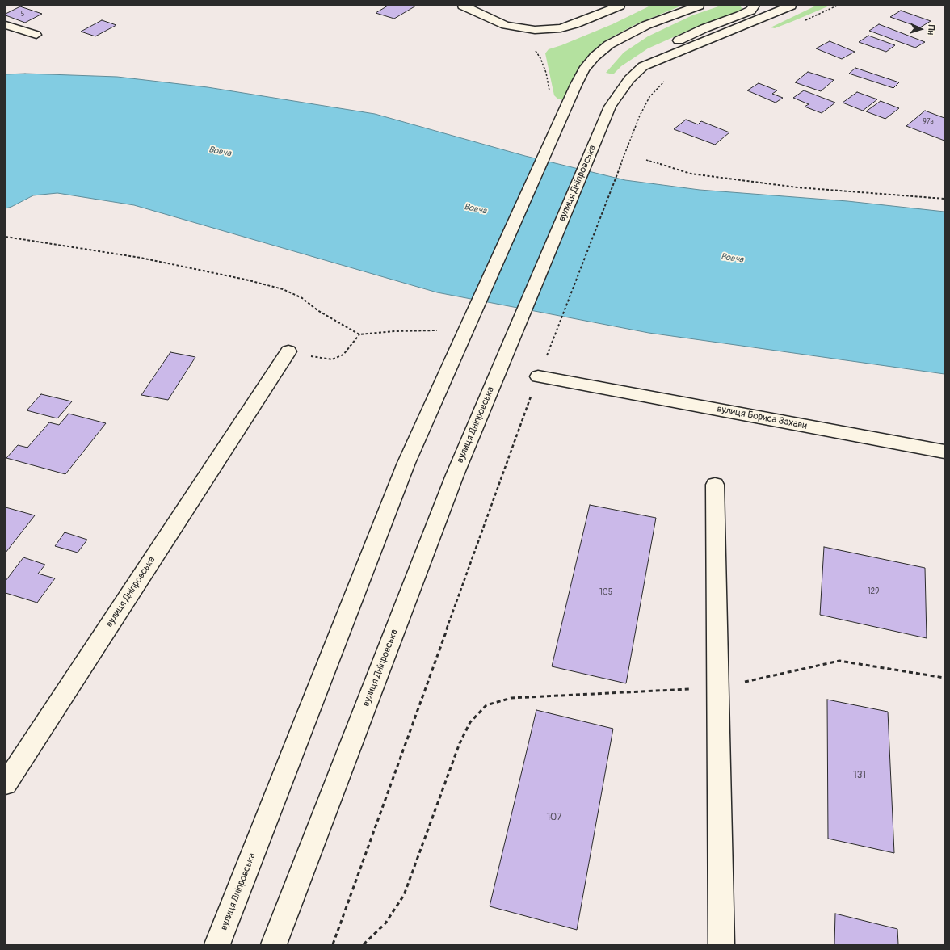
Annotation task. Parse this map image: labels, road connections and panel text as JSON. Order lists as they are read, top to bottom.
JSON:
{
  "streets": {
    "main road": ["вулиця Дніпровська", "вулиця Бориса Захави"]
  },
  "water": ["Вовча"],
  "house_numbers": [
    "5",
    "97а",
    "129",
    "105",
    "131",
    "107"
  ],
  "north": "right"
}
